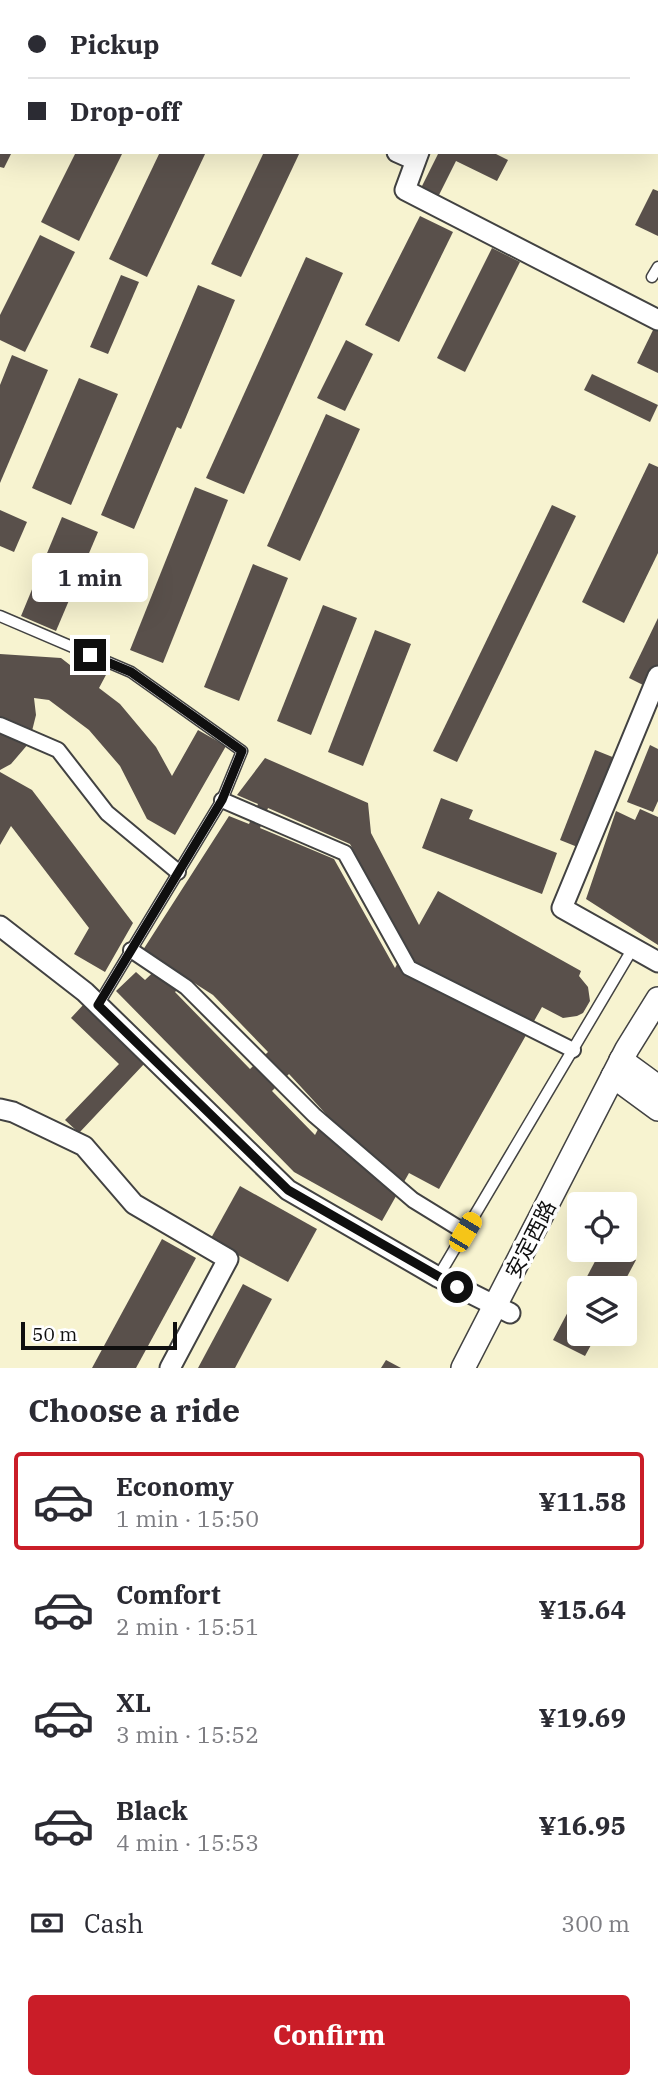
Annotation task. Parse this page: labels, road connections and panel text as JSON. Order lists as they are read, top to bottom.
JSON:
{
  "streets": {
    "street": ["安定西路"]
  },
  "scale_bar": "50 m",
  "page": {
    "banner": ["Pickup", "Drop-off"],
    "bubble": "1 min",
    "scale": "50 m",
    "heading": "Choose a ride",
    "list": [
      {
        "name": "Economy",
        "note": "1 min · 15:50",
        "value": "¥11.58"
      },
      {
        "name": "Comfort",
        "note": "2 min · 15:51",
        "value": "¥15.64"
      },
      {
        "name": "XL",
        "note": "3 min · 15:52",
        "value": "¥19.69"
      },
      {
        "name": "Black",
        "note": "4 min · 15:53",
        "value": "¥16.95"
      }
    ],
    "pay": ["Cash", "300 m"],
    "buttons": "Confirm"
  }
}
